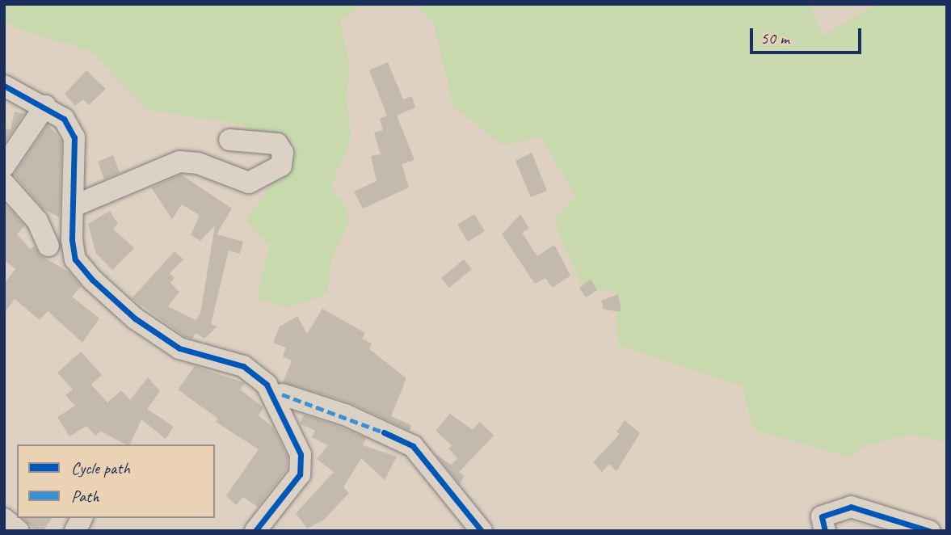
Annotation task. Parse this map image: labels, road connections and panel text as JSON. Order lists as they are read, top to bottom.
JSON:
{
  "legend": ["Cycle path", "Path"],
  "scale_bar": "50 m"
}
